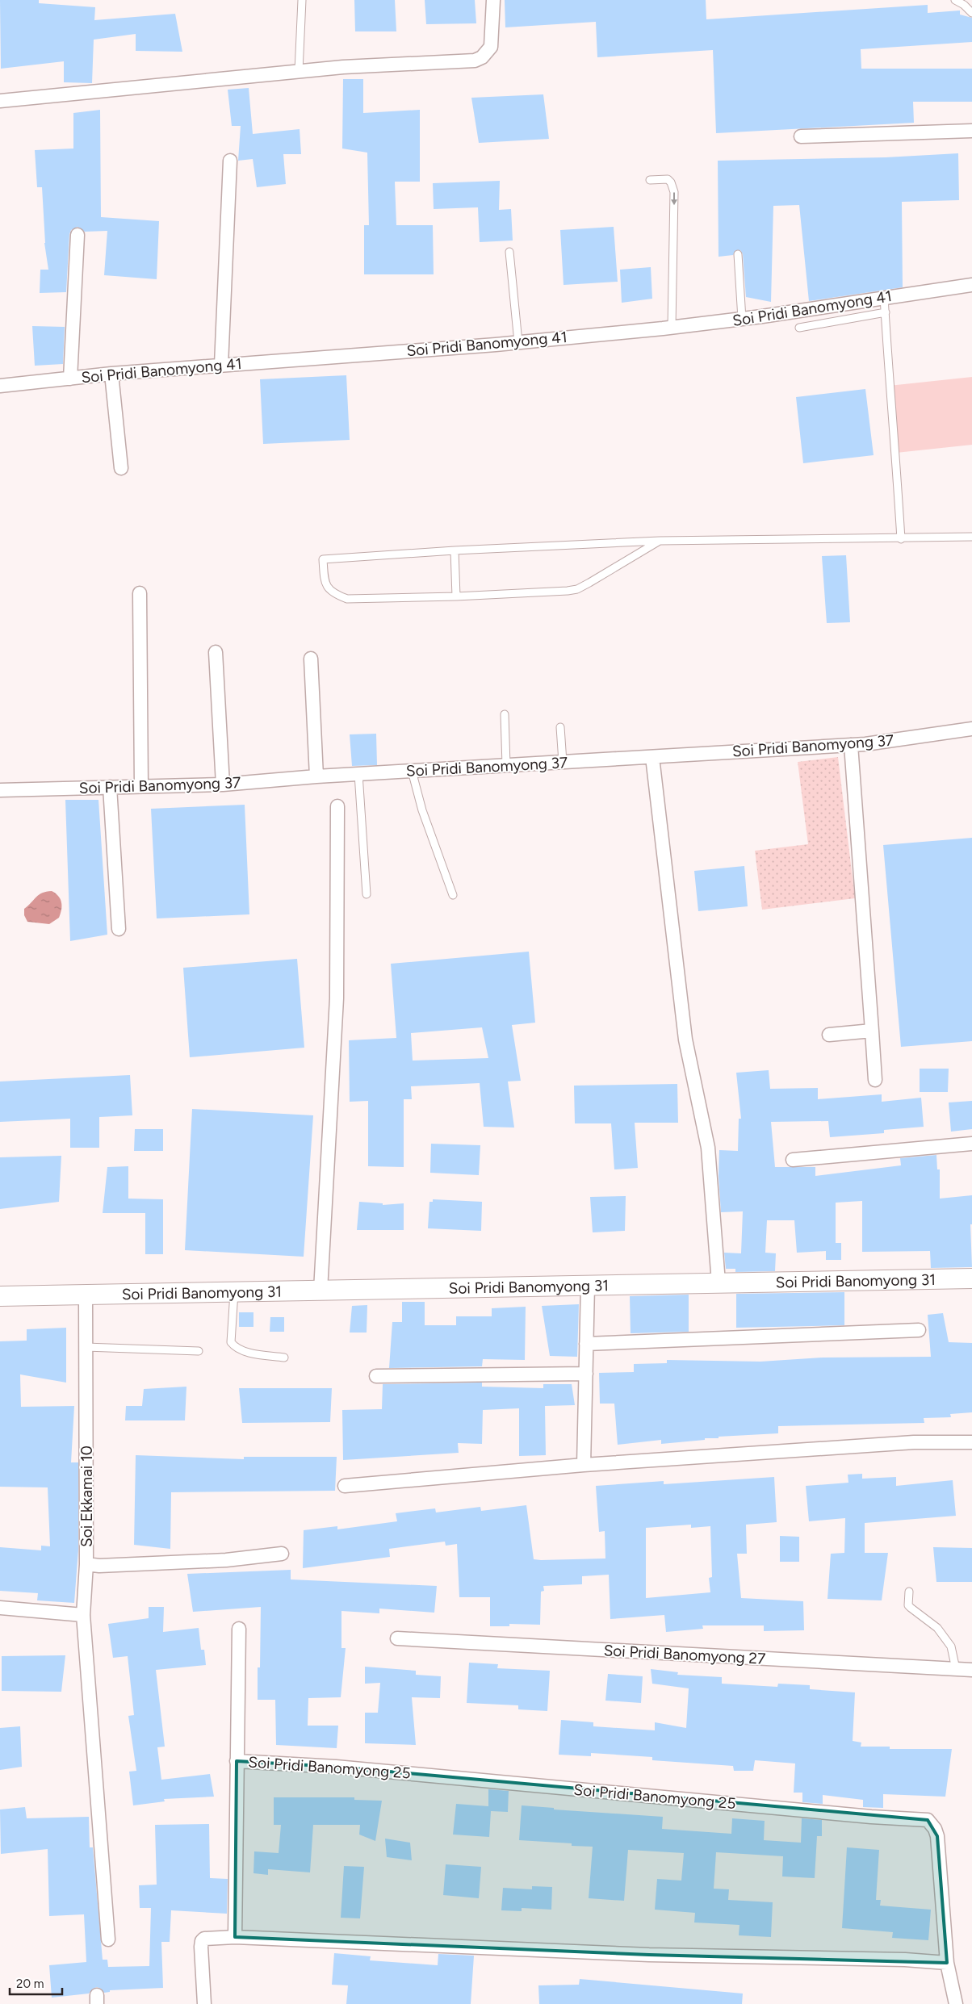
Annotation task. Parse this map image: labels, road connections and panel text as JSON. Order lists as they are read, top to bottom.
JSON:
{
  "streets": {
    "street": [
      "Soi Pridi Banomyong 41",
      "Soi Pridi Banomyong 37",
      "Soi Pridi Banomyong 31",
      "Soi Ekkamai 10",
      "Soi Pridi Banomyong 27",
      "Soi Pridi Banomyong 25"
    ]
  },
  "crossings": [
    ["Soi Pridi Banomyong 31", "Soi Ekkamai 10"]
  ],
  "scale_bar": "20 m"
}
